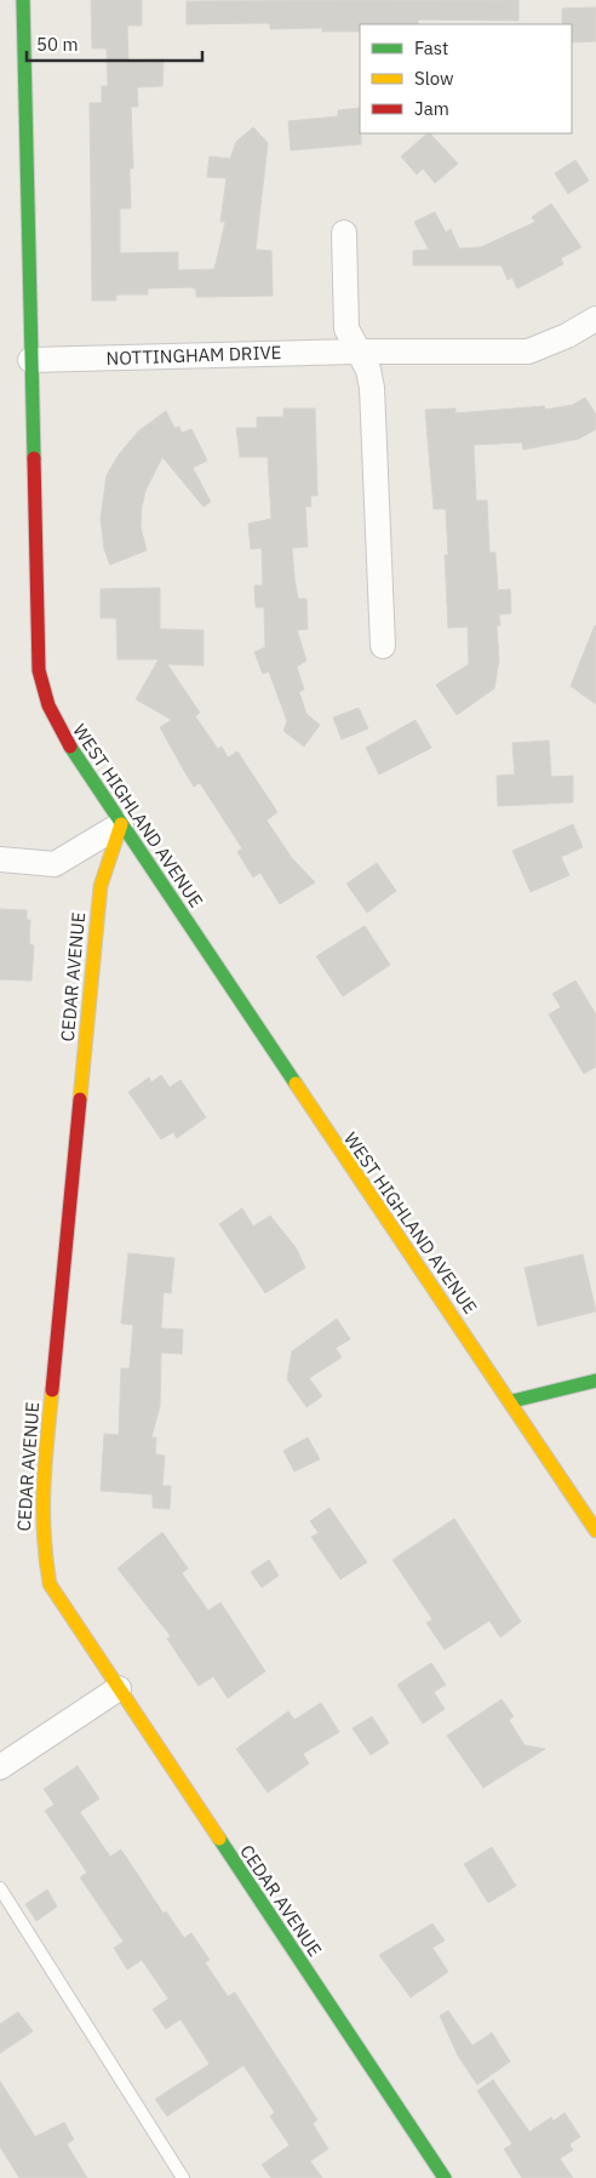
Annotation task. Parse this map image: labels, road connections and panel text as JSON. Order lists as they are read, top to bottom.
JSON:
{
  "streets": {
    "street": ["NOTTINGHAM DRIVE", "WEST HIGHLAND AVENUE", "CEDAR AVENUE"]
  },
  "crossings": [
    ["NOTTINGHAM DRIVE", "WEST HIGHLAND AVENUE"],
    ["WEST HIGHLAND AVENUE", "CEDAR AVENUE"]
  ],
  "legend": ["Fast", "Slow", "Jam"],
  "scale_bar": "50 m"
}
